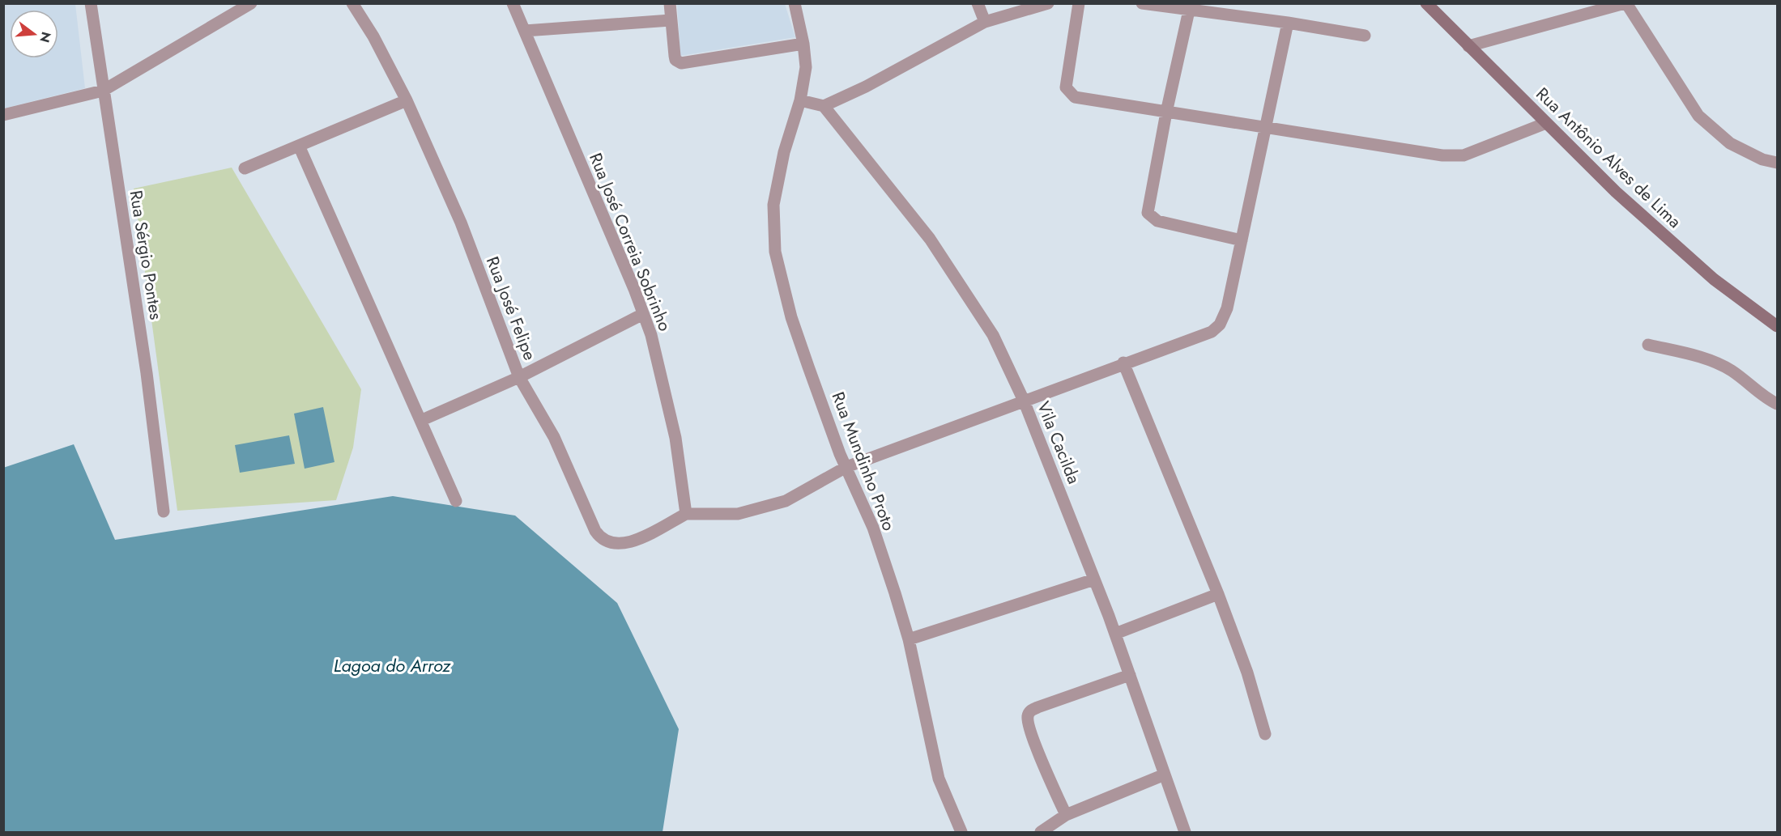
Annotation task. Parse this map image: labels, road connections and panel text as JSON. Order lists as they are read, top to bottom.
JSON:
{
  "streets": {
    "main road": ["Rua Antônio Alves de Lima"],
    "street": [
      "Rua José Correia Sobrinho",
      "Rua Sérgio Pontes",
      "Rua José Felipe",
      "Vila Cacilda",
      "Rua Mundinho Proto"
    ]
  },
  "crossings": [
    ["Rua José Correia Sobrinho", "Rua José Felipe"]
  ],
  "water": ["Lagoa do Arroz"],
  "north": "right"
}
